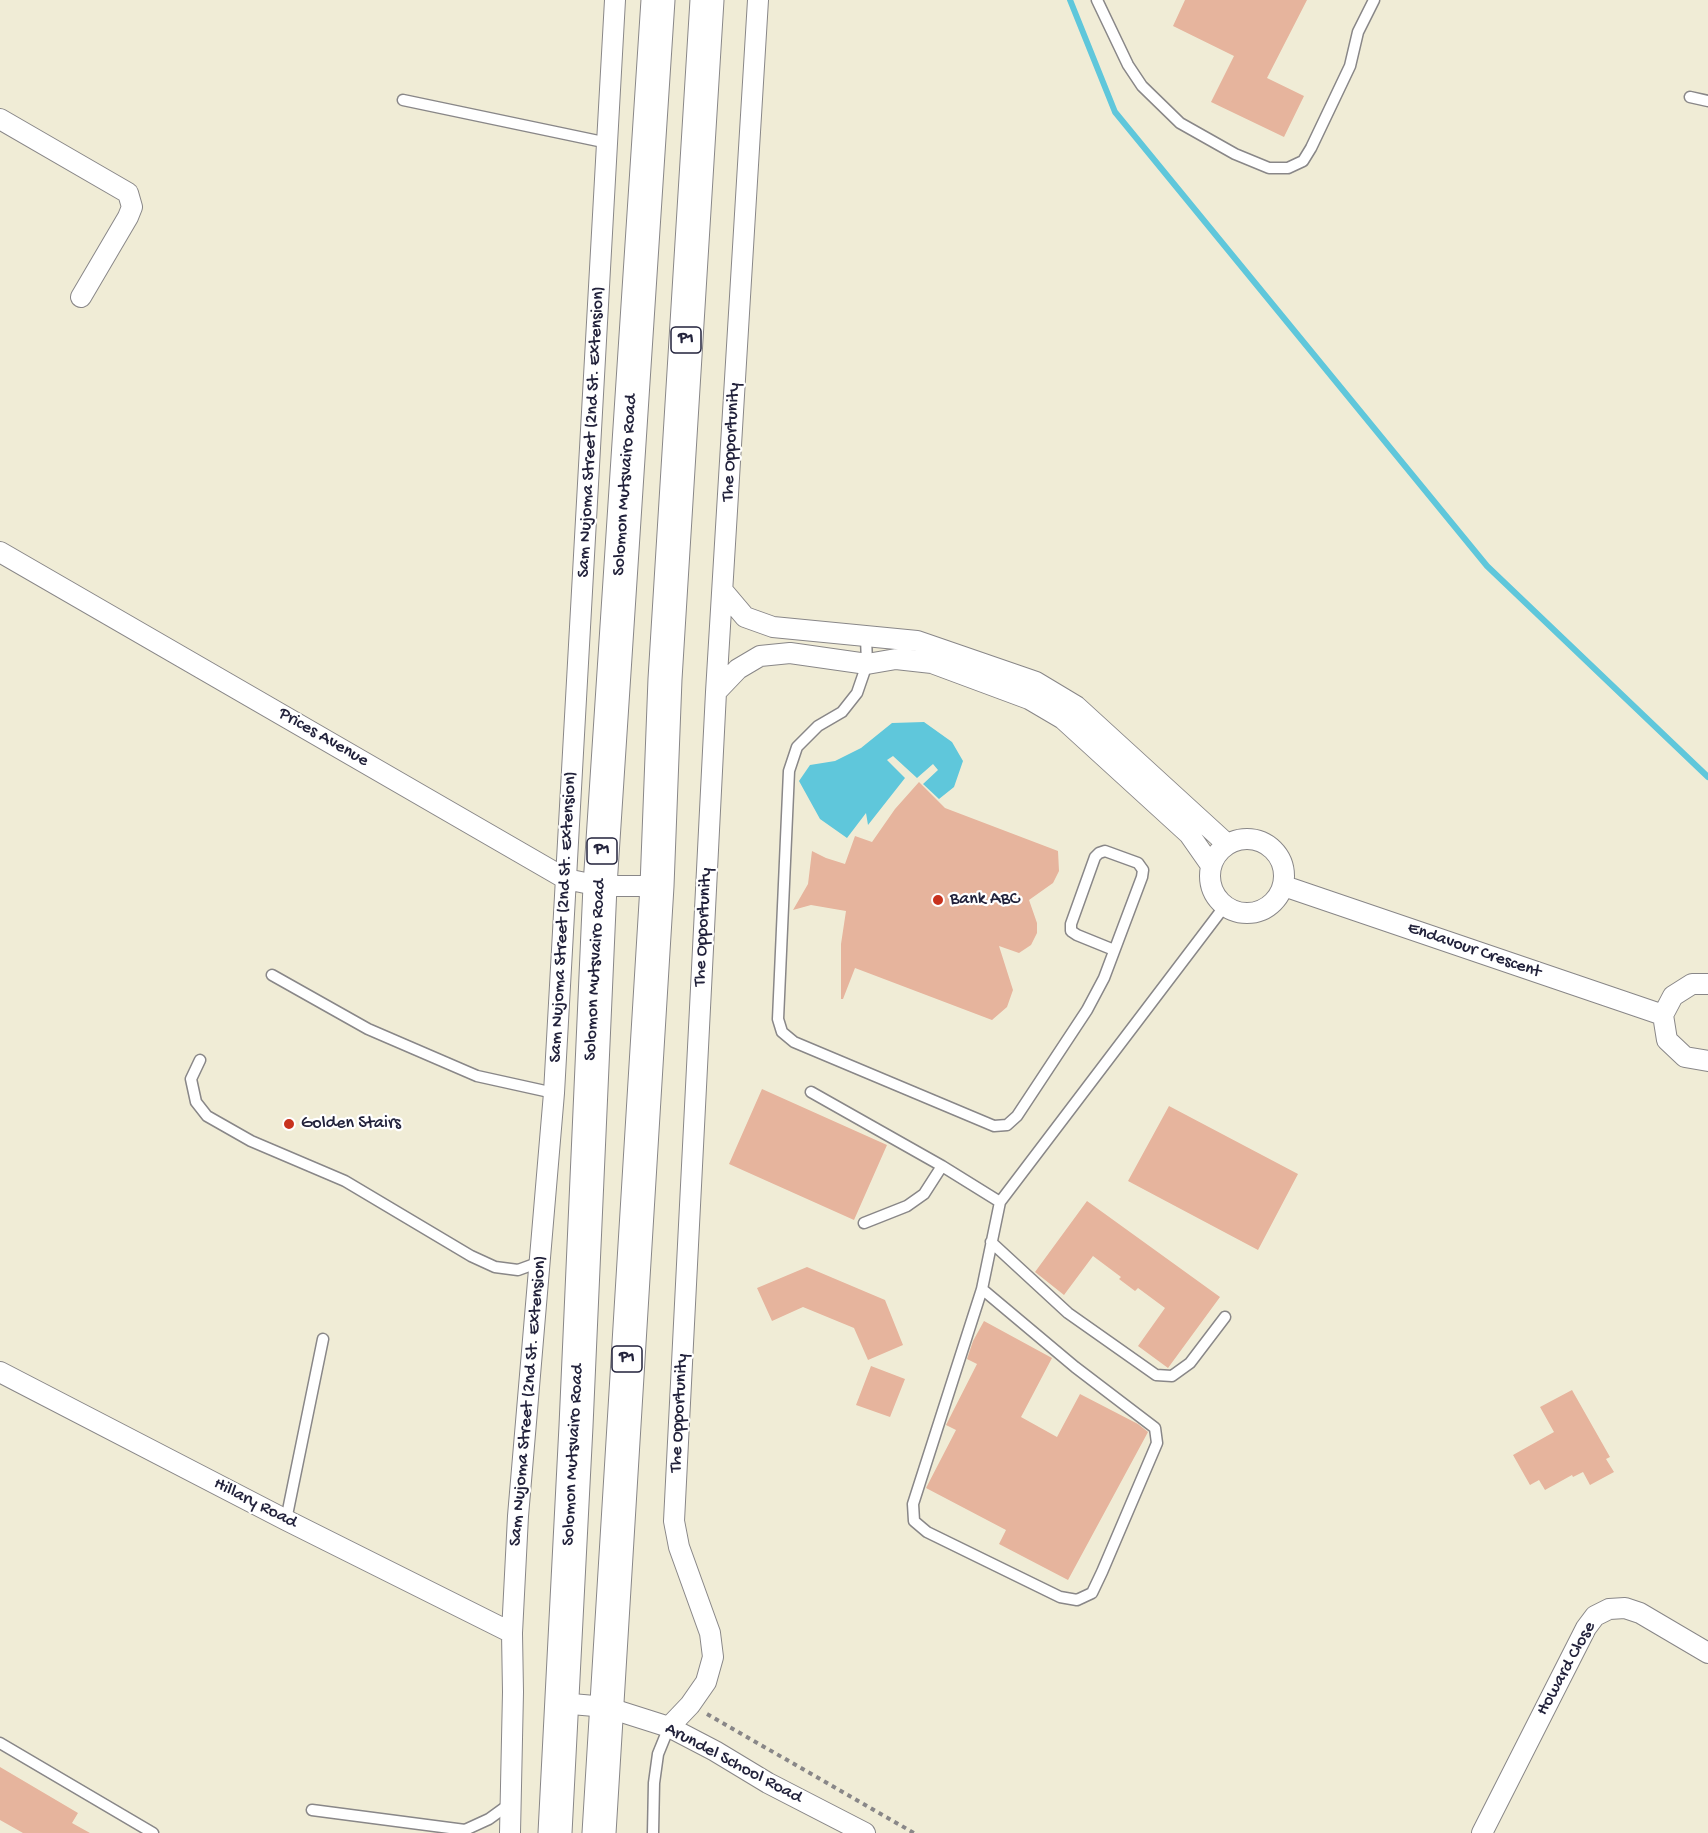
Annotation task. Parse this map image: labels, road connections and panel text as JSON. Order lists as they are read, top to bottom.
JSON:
{
  "streets": {
    "highway": ["P1", "Solomon Mutsvairo Road"],
    "street": [
      "Sam Nujoma Street (2nd St. Extension)",
      "The Opportunity",
      "Prices Avenue",
      "Endavour Crescent",
      "Hillary Road",
      "Howard Close",
      "Arundel School Road"
    ]
  },
  "crossings": [
    ["P1", "Prices Avenue"],
    ["P1", "Arundel School Road"],
    ["Sam Nujoma Street (2nd St. Extension)", "Prices Avenue"],
    ["Sam Nujoma Street (2nd St. Extension)", "Hillary Road"],
    ["The Opportunity", "Arundel School Road"],
    ["Solomon Mutsvairo Road", "Prices Avenue"],
    ["Solomon Mutsvairo Road", "Arundel School Road"]
  ],
  "places": ["Bank ABC", "Golden Stairs"]
}
